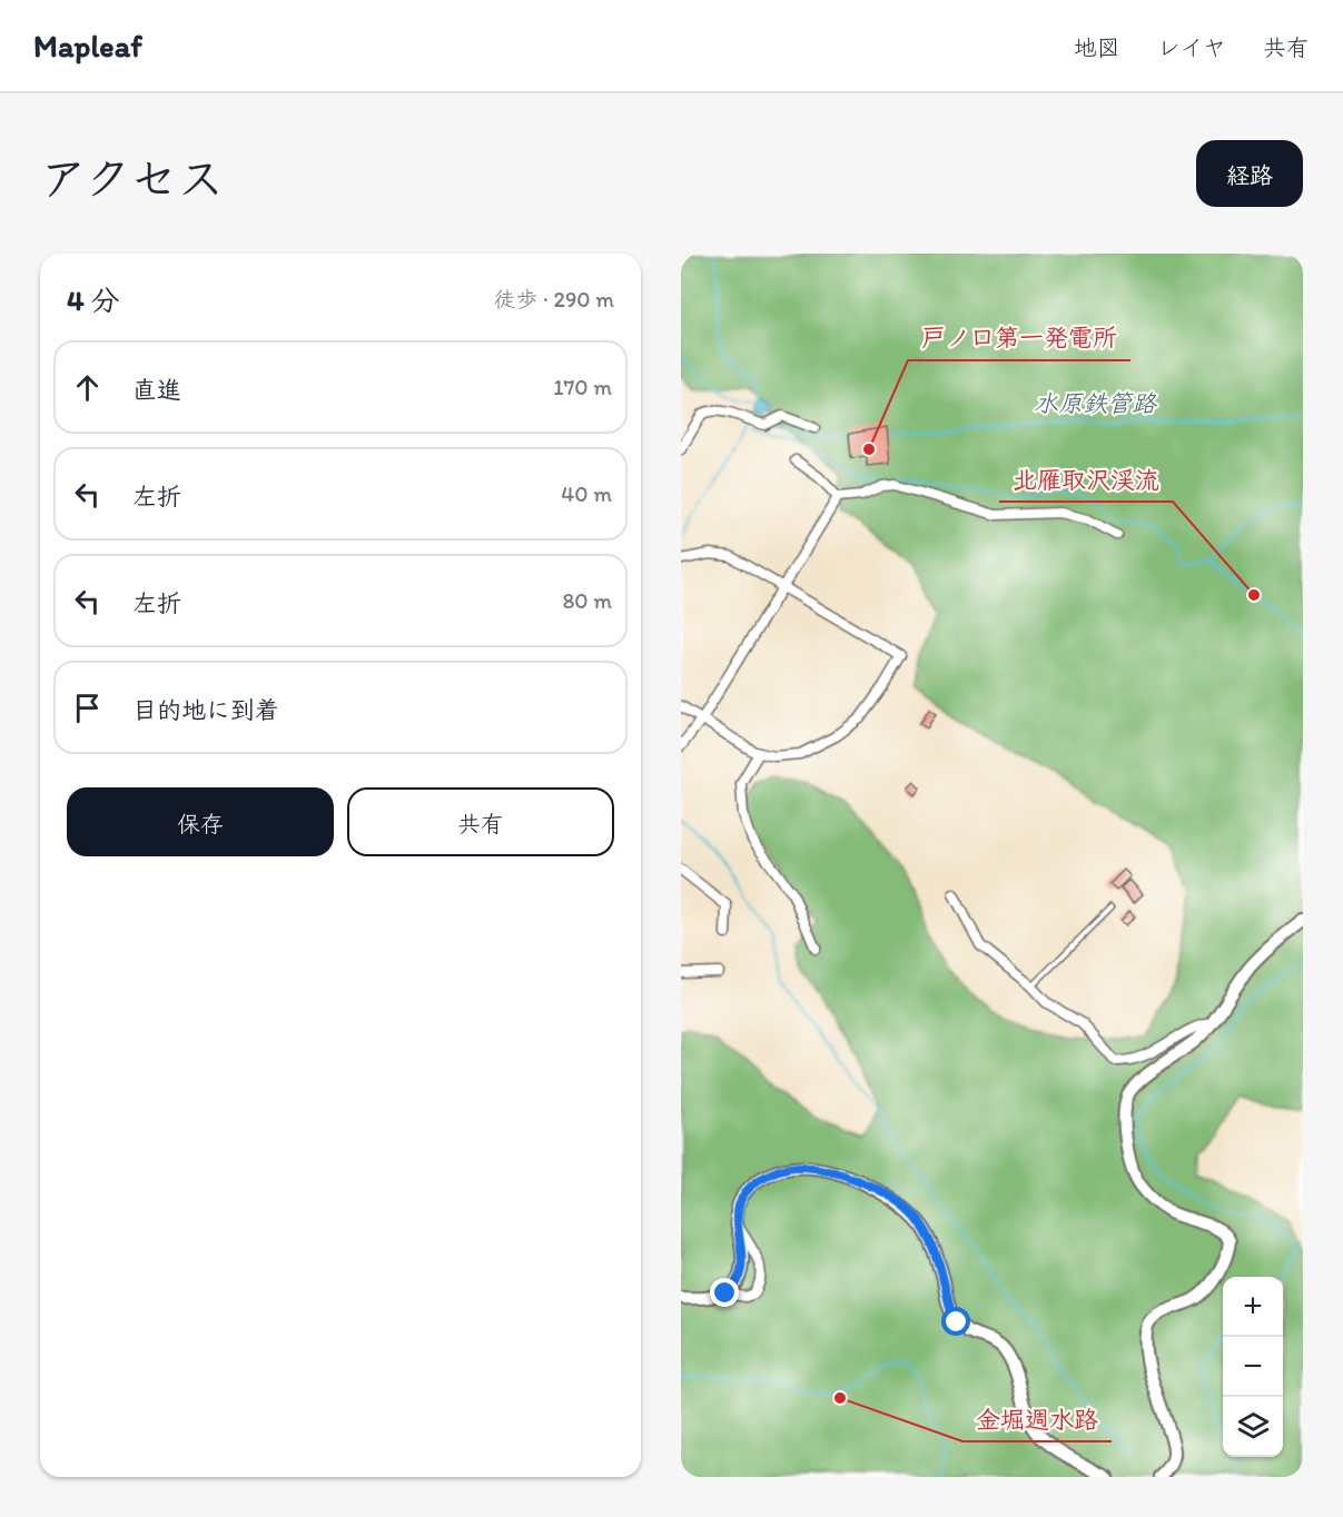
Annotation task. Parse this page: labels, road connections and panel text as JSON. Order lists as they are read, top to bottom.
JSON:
{
  "water": ["水原鉄管路"],
  "places": ["戸ノ口第一発電所", "北雁取沢渓流", "金堀週水路"],
  "page": {
    "header": "Mapleaf",
    "nav": ["地図", "レイヤ", "共有"],
    "title": "アクセス",
    "buttons": [
      "経路",
      ["保存", "共有"]
    ],
    "heading": ["4 分", "徒歩 · 290 m"],
    "list": [
      ["直進", "170 m"],
      ["左折", "40 m"],
      ["左折", "80 m"],
      "目的地に到着"
    ],
    "map_buttons": ["+", "−"]
  }
}
